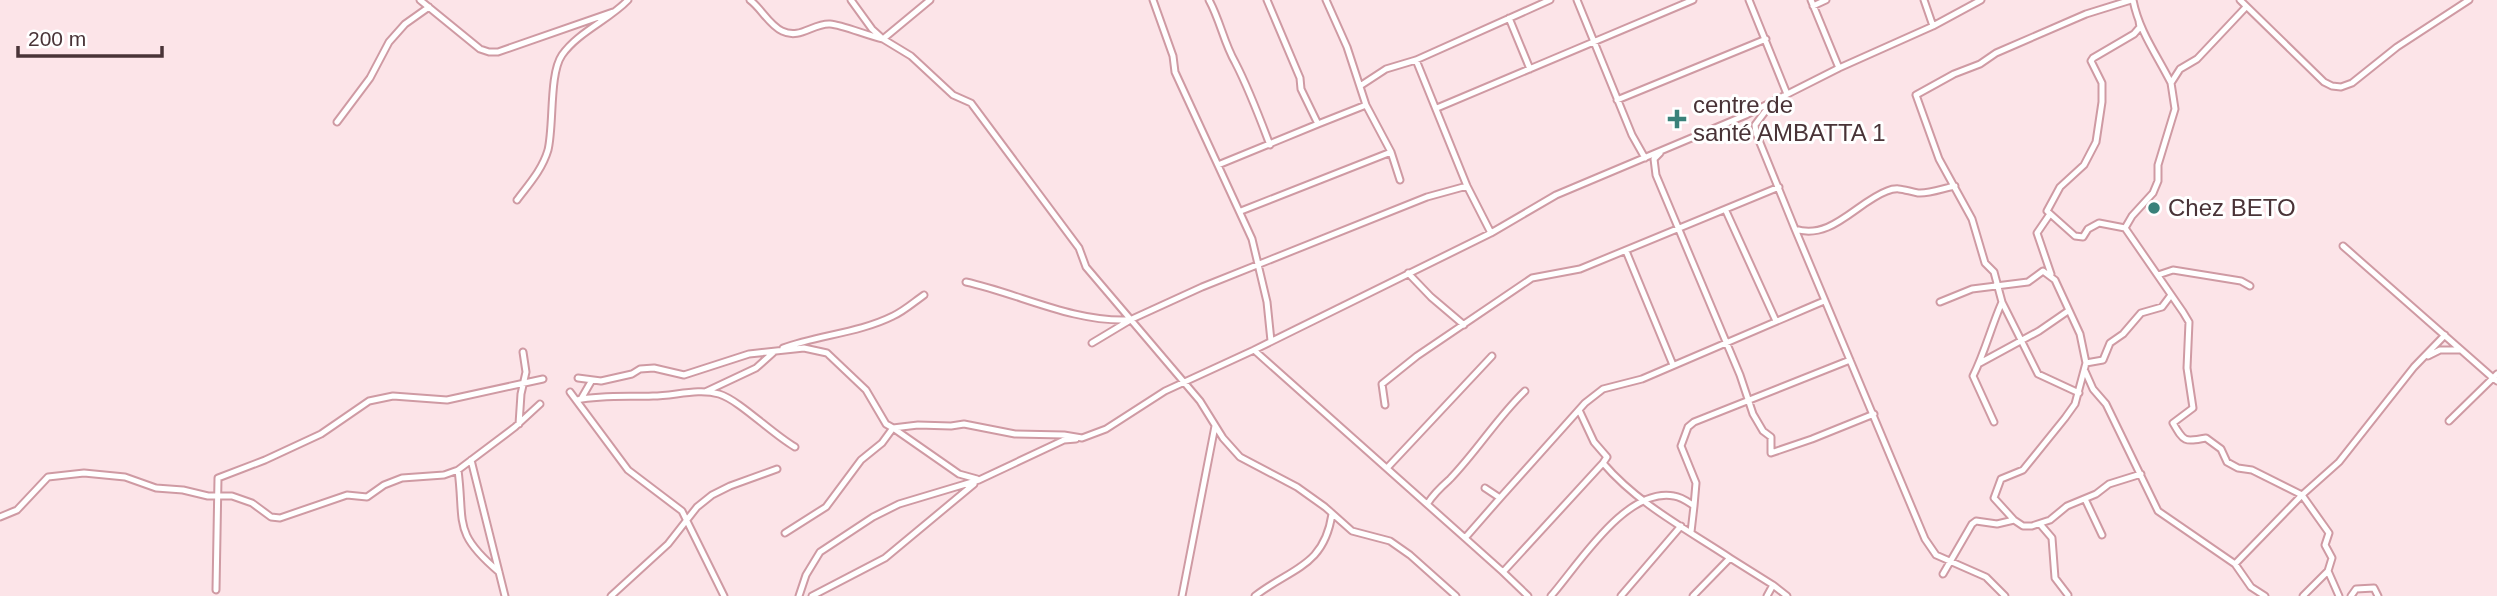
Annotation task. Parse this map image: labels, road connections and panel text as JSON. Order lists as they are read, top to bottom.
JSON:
{
  "places": {
    "health": ["centre de santé AMBATTA 1"],
    "other": ["Chez BETO"]
  },
  "scale_bar": "200 m"
}
